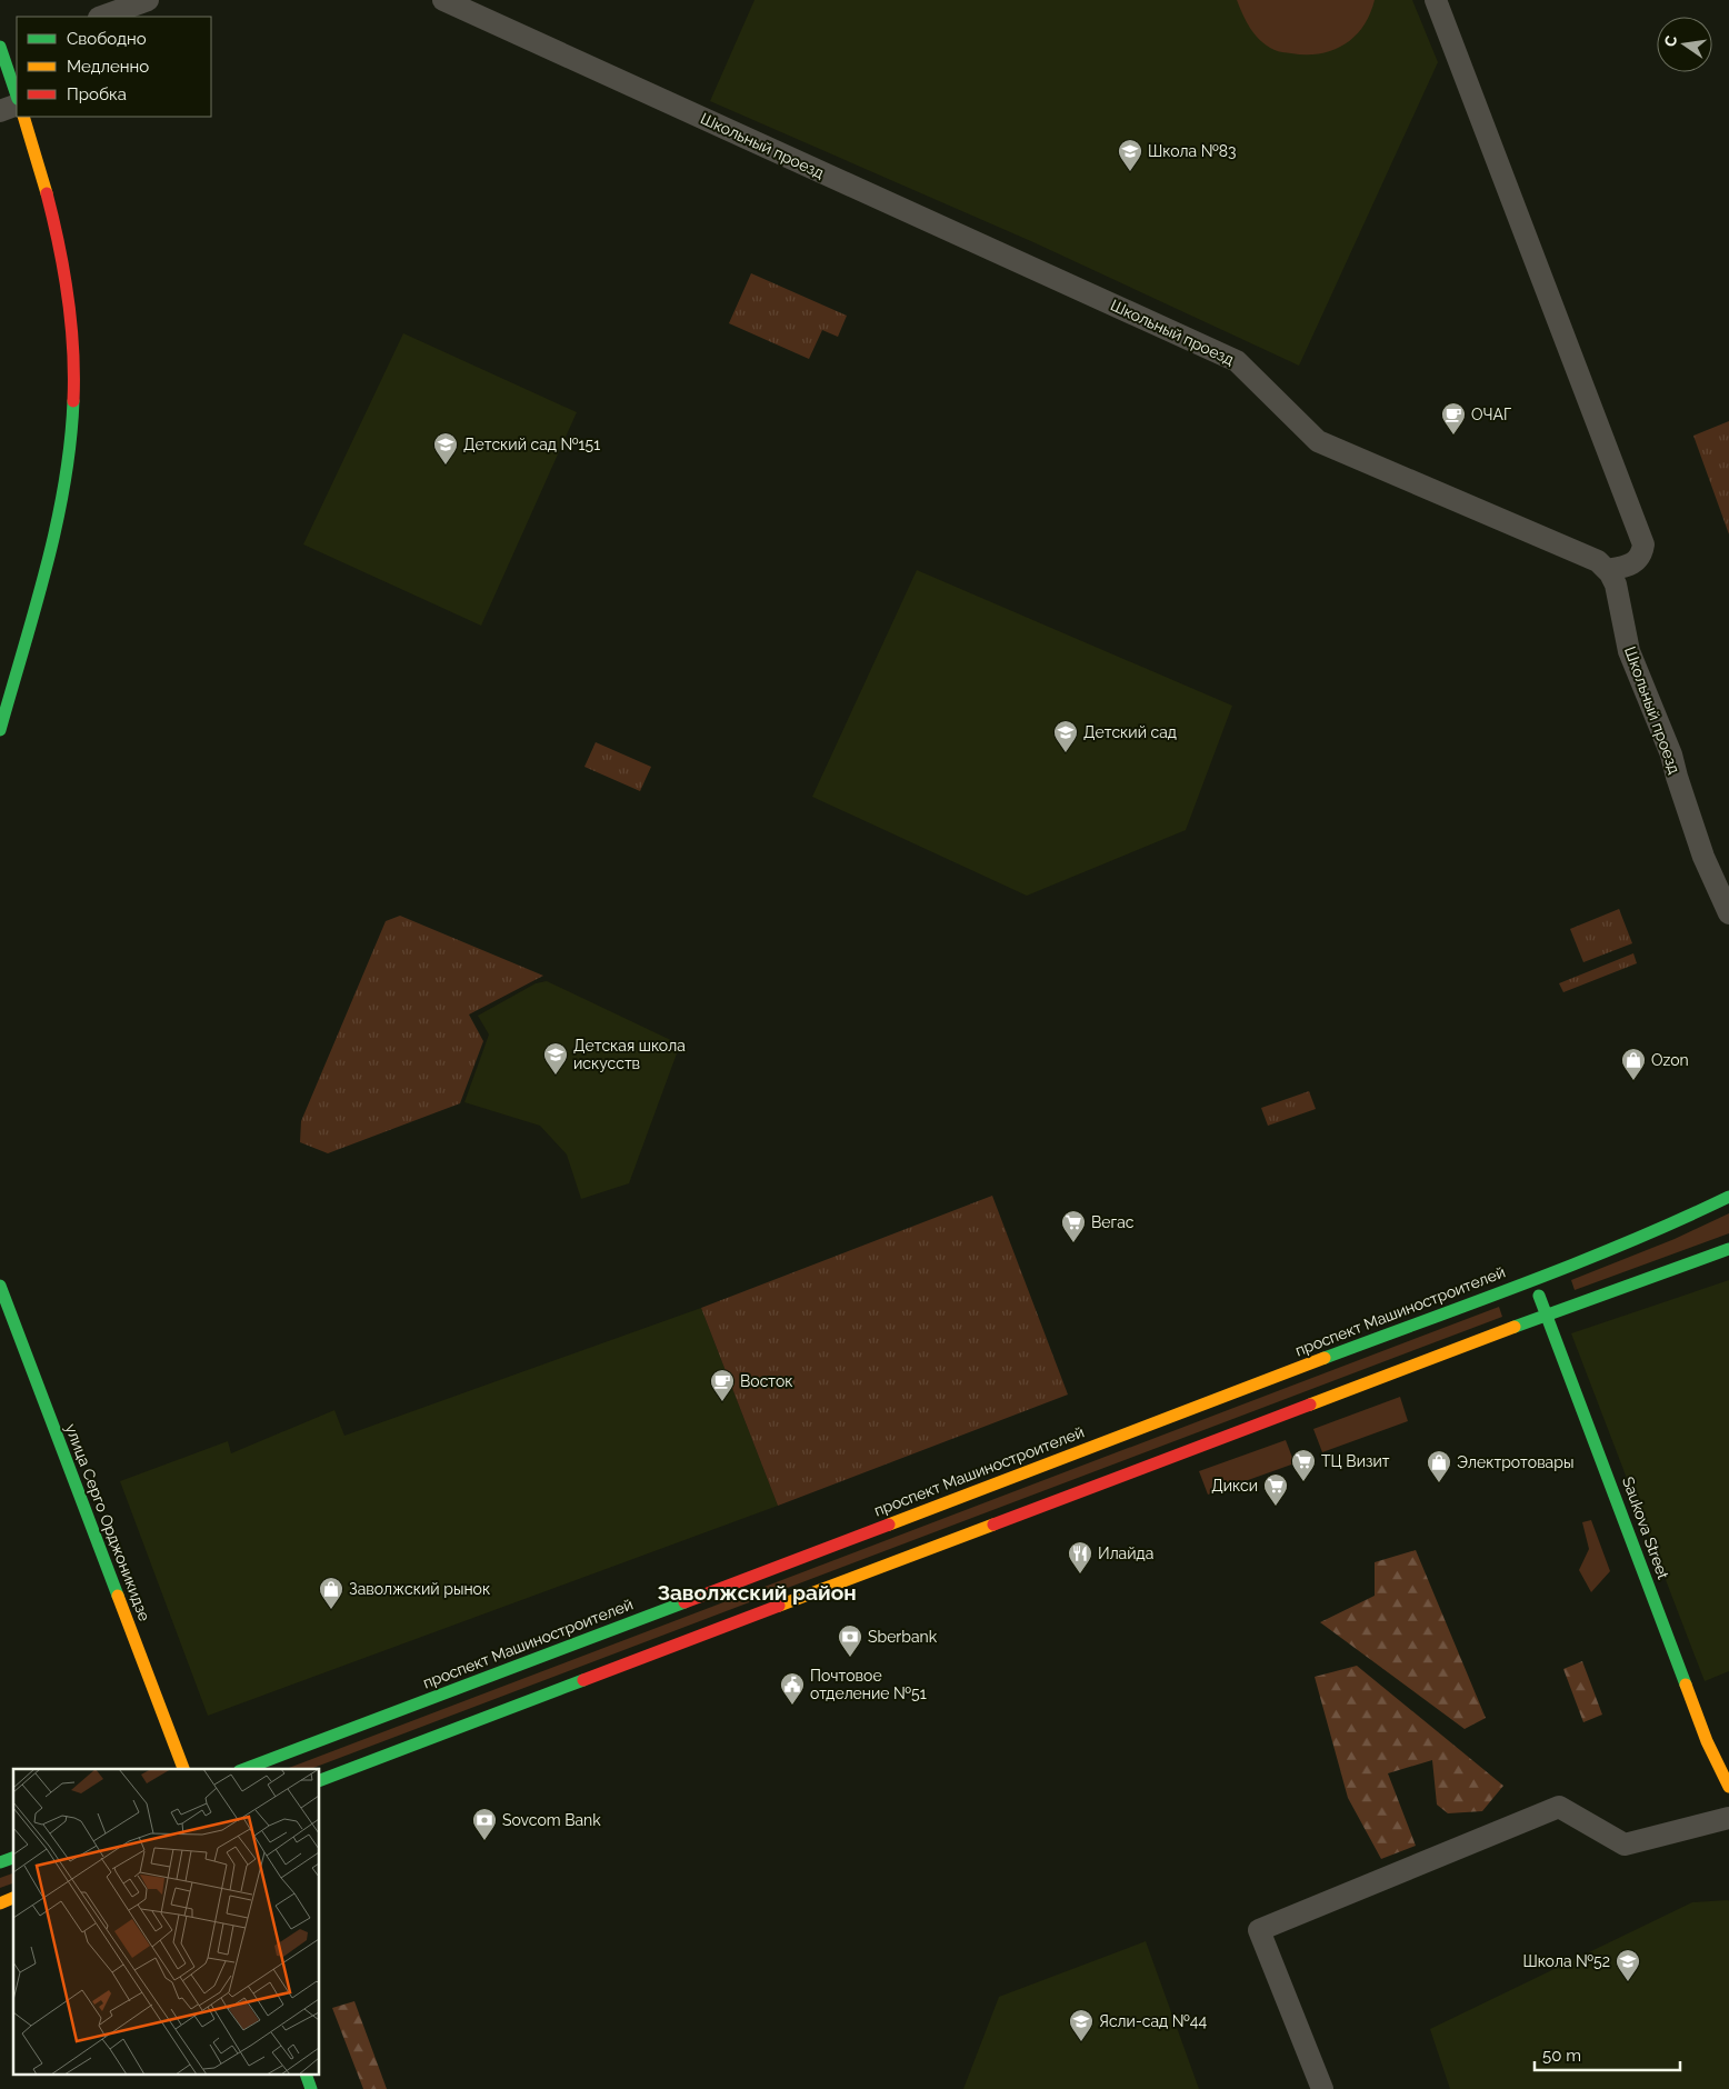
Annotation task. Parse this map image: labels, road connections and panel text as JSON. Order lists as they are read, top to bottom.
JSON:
{
  "streets": {
    "main road": ["проспект Машиностроителей", "улица Серго Орджоникидзе", "Saukova Street"],
    "street": ["Школьный проезд"]
  },
  "crossings": [
    ["проспект Машиностроителей", "Saukova Street"]
  ],
  "districts": ["Заволжский район"],
  "places": {
    "school or university": [
      "Школа №83",
      "Детский сад №151",
      "Детский сад",
      "Детская школа искусств",
      "Школа №52",
      "Ясли-сад №44"
    ],
    "cafe": ["ОЧАГ", "Восток"],
    "shop": ["Ozon", "Электротовары", "Заволжский рынок"],
    "supermarket": ["Вегас", "ТЦ Визит", "Дикси"],
    "restaurant": ["Илайда"],
    "bank": ["Sberbank", "Sovcom Bank"],
    "public building": ["Почтовое отделение №51"]
  },
  "legend": ["Свободно", "Медленно", "Пробка"],
  "scale_bar": "50 m",
  "north": "left"
}
